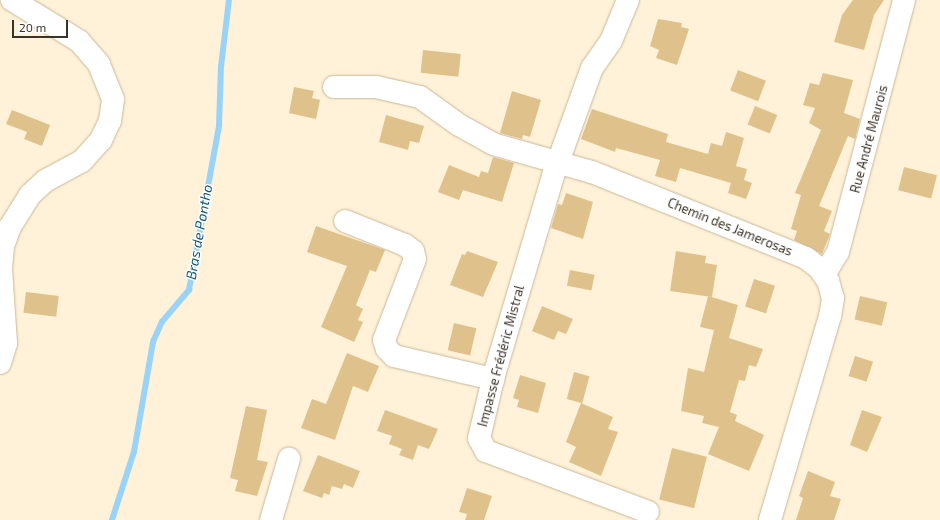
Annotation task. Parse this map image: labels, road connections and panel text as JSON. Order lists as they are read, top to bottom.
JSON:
{
  "streets": {
    "street": ["Rue André Maurois", "Chemin des Jamerosas", "Impasse Frédéric Mistral"]
  },
  "crossings": [
    ["Rue André Maurois", "Chemin des Jamerosas"],
    ["Chemin des Jamerosas", "Impasse Frédéric Mistral"]
  ],
  "water": ["Bras de Pontho"],
  "scale_bar": "20 m"
}
